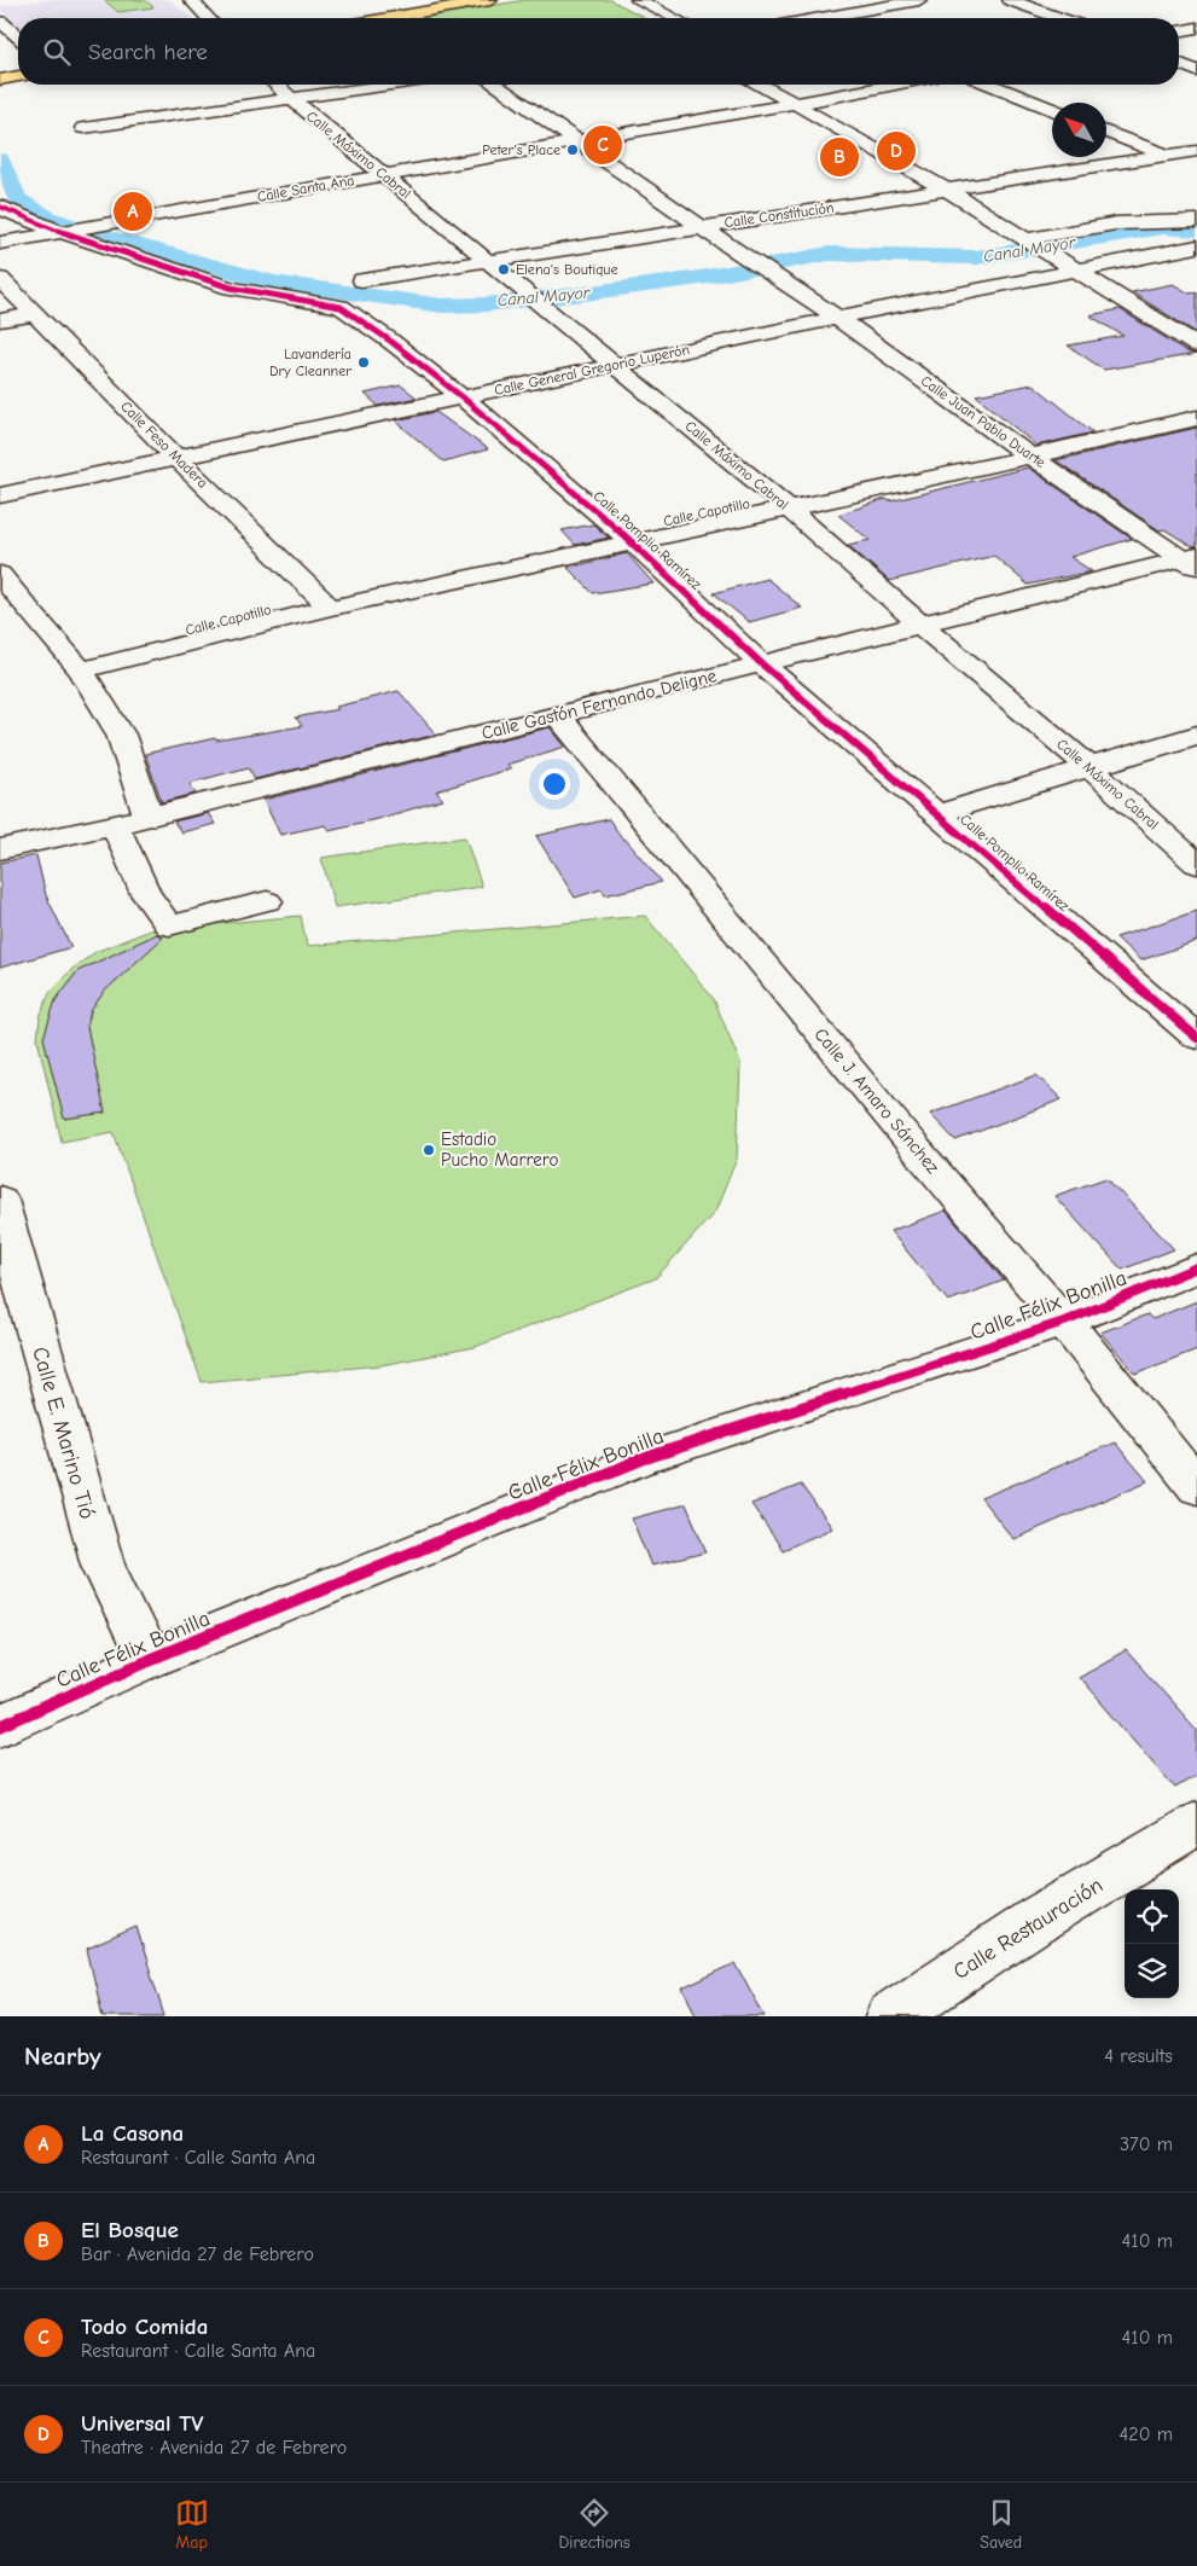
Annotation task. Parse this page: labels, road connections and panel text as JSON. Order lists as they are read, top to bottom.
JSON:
{
  "streets": {
    "street": [
      "Calle Máximo Cabral",
      "Calle Santa Ana",
      "Calle Constitución",
      "Calle General Gregorio Luperón",
      "Calle Juan Pablo Duarte",
      "Calle Feso Madera",
      "Calle Capotillo",
      "Calle Pomplio Ramírez",
      "Calle Gastón Fernando Deligne",
      "Calle J. Amaro Sánchez",
      "Calle Félix Bonilla",
      "Calle E. Marino Tió",
      "Calle Restauración"
    ]
  },
  "crossings": [
    ["Calle Máximo Cabral", "Calle Santa Ana"],
    ["Calle Máximo Cabral", "Calle Constitución"],
    ["Calle Máximo Cabral", "Calle General Gregorio Luperón"],
    ["Calle Máximo Cabral", "Calle Capotillo"],
    ["Calle Máximo Cabral", "Calle Gastón Fernando Deligne"],
    ["Calle Santa Ana", "Calle Pomplio Ramírez"],
    ["Calle Constitución", "Calle Juan Pablo Duarte"],
    ["Calle General Gregorio Luperón", "Calle Juan Pablo Duarte"],
    ["Calle General Gregorio Luperón", "Calle Feso Madera"],
    ["Calle General Gregorio Luperón", "Calle Pomplio Ramírez"],
    ["Calle Juan Pablo Duarte", "Calle Capotillo"],
    ["Calle Juan Pablo Duarte", "Calle Gastón Fernando Deligne"],
    ["Calle Feso Madera", "Calle Capotillo"],
    ["Calle Capotillo", "Calle Pomplio Ramírez"],
    ["Calle Pomplio Ramírez", "Calle Gastón Fernando Deligne"],
    ["Calle Gastón Fernando Deligne", "Calle J. Amaro Sánchez"],
    ["Calle J. Amaro Sánchez", "Calle Félix Bonilla"],
    ["Calle Félix Bonilla", "Calle E. Marino Tió"]
  ],
  "water": ["Canal Mayor"],
  "places": [
    "Peter's Place",
    "Elena's Boutique",
    "Lavandería Dry Cleanner",
    "Estadio Pucho Marrero"
  ],
  "north": "top left",
  "page": {
    "search": "Search here",
    "pins": [
      "C",
      "D",
      "B",
      "A"
    ],
    "heading": ["Nearby", "4 results"],
    "list": [
      {
        "mark": "A",
        "name": "La Casona",
        "note": "Restaurant · Calle Santa Ana",
        "value": "370 m"
      },
      {
        "mark": "B",
        "name": "El Bosque",
        "note": "Bar · Avenida 27 de Febrero",
        "value": "410 m"
      },
      {
        "mark": "C",
        "name": "Todo Comida",
        "note": "Restaurant · Calle Santa Ana",
        "value": "410 m"
      },
      {
        "mark": "D",
        "name": "Universal TV",
        "note": "Theatre · Avenida 27 de Febrero",
        "value": "420 m"
      }
    ],
    "nav": ["Map", "Directions", "Saved"]
  }
}
